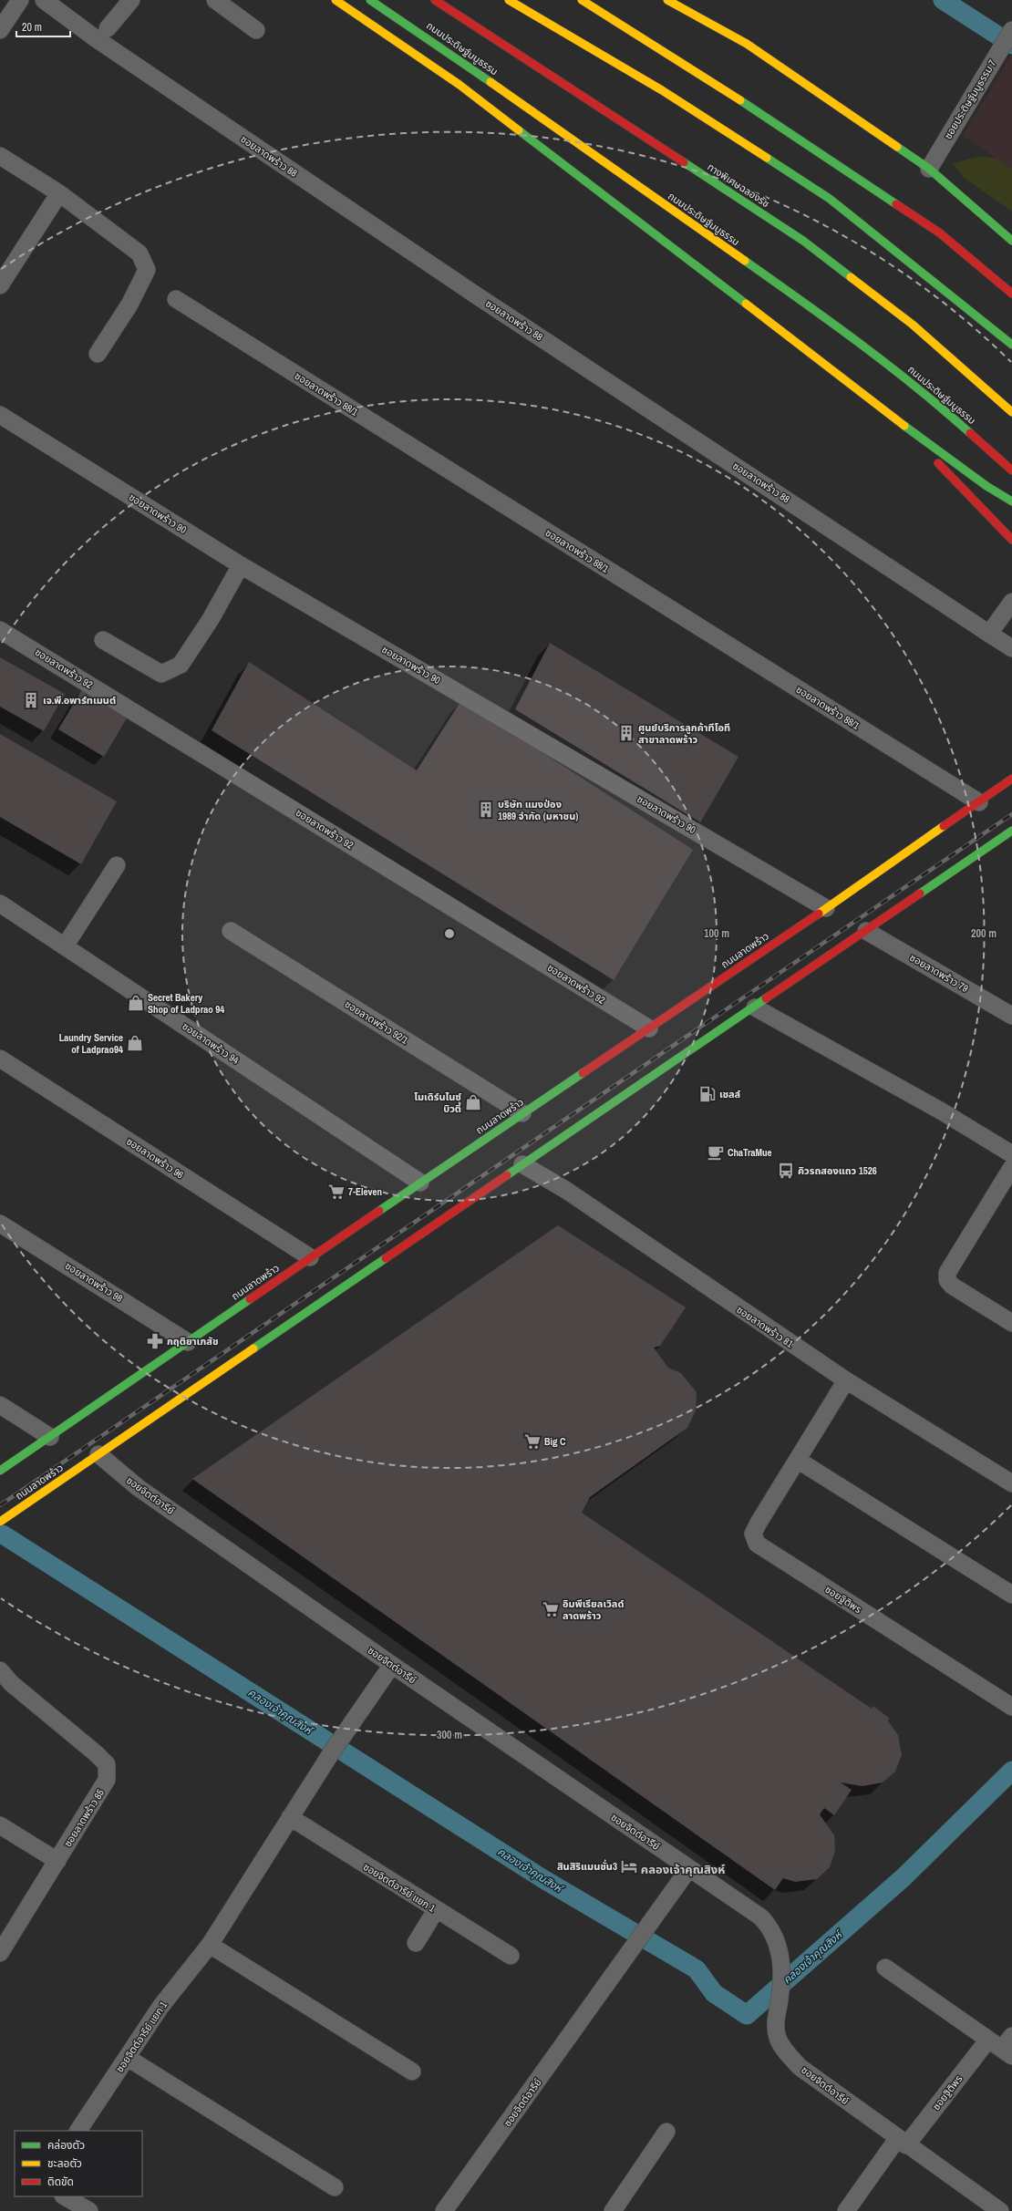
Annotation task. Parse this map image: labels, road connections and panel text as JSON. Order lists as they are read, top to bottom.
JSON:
{
  "streets": {
    "main road": ["ถนนประดิษฐ์มนูธรรม", "ทางพิเศษฉลองรัช", "ถนนลาดพร้าว"],
    "street": [
      "ซอยประดิษฐ์มนูธรรม 7",
      "ซอยลาดพร้าว 88",
      "ซอยลาดพร้าว 88/1",
      "ซอยลาดพร้าว 90",
      "ซอยลาดพร้าว 92",
      "ซอยลาดพร้าว 79",
      "ซอยลาดพร้าว 92/1",
      "ซอยลาดพร้าว 94",
      "ซอยลาดพร้าว 96",
      "ซอยลาดพร้าว 98",
      "ซอยลาดพร้าว 81",
      "ซอยจิตต์อารีย์",
      "ซอยฐิติพร",
      "ซอยลาดพร้าว 85",
      "ซอยจิตต์อารีย์ แยก 1"
    ]
  },
  "crossings": [
    ["ซอยลาดพร้าว 88/1", "ถนนลาดพร้าว"],
    ["ซอยลาดพร้าว 90", "ถนนลาดพร้าว"],
    ["ซอยลาดพร้าว 92", "ถนนลาดพร้าว"],
    ["ถนนลาดพร้าว", "ซอยลาดพร้าว 79"],
    ["ถนนลาดพร้าว", "ซอยลาดพร้าว 92/1"],
    ["ถนนลาดพร้าว", "ซอยลาดพร้าว 94"],
    ["ถนนลาดพร้าว", "ซอยลาดพร้าว 96"],
    ["ถนนลาดพร้าว", "ซอยลาดพร้าว 98"],
    ["ถนนลาดพร้าว", "ซอยลาดพร้าว 81"],
    ["ถนนลาดพร้าว", "ซอยจิตต์อารีย์"],
    ["ซอยลาดพร้าว 81", "ซอยฐิติพร"],
    ["ซอยจิตต์อารีย์", "ซอยฐิติพร"],
    ["ซอยจิตต์อารีย์", "ซอยจิตต์อารีย์ แยก 1"]
  ],
  "districts": ["คลองเจ้าคุณสิงห์"],
  "water": ["คลองเจ้าคุณสิงห์"],
  "places": {
    "building": ["เจ.พี.อพาร์ทเมนต์", "ศูนย์บริการลูกค้าทีโอที สาขาลาดพร้าว", "บริษัท แมงป่อง 1989 จำกัด (มหาชน)"],
    "shop": ["Secret Bakery Shop of Ladprao 94", "Laundry Service of Ladprao94", "โมเดิร์นไนซ์ บิวตี้"],
    "fuel station": ["เชลล์"],
    "cafe": ["ChaTraMue"],
    "bus stop": ["คิวรถสองแถว 1526"],
    "supermarket": ["7-Eleven", "Big C", "อิมพีเรียลเวิลด์ ลาดพร้าว"],
    "pharmacy": ["กฤติยาเภสัช"],
    "hotel": ["สินสิริแมนชั่น3"]
  },
  "legend": ["คล่องตัว", "ชะลอตัว", "ติดขัด"],
  "scale_bar": "20 m",
  "rings": ["100 m", "200 m", "300 m"]
}
